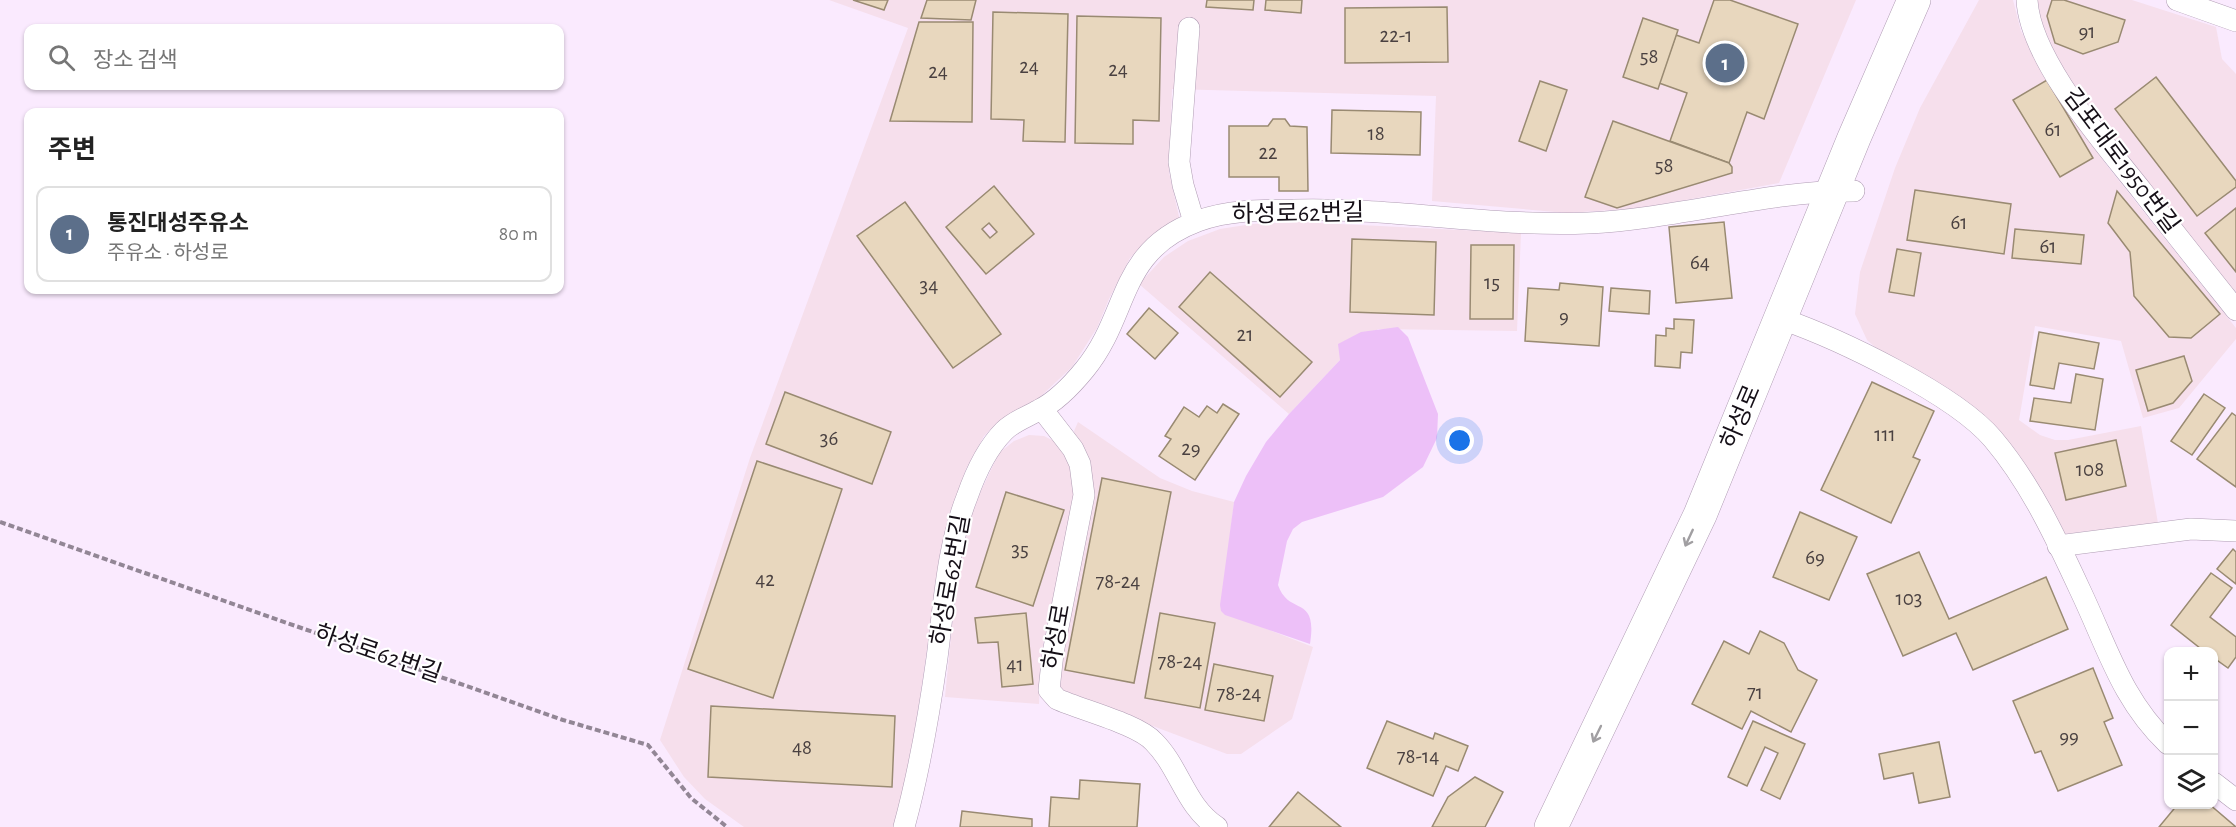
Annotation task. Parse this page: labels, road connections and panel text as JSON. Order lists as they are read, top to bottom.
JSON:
{
  "streets": {
    "street": ["하성로"],
    "lane": ["김포대로1950번길", "하성로62번길"]
  },
  "crossings": [
    ["하성로62번길", "하성로"]
  ],
  "house_numbers": [
    "91",
    "22-1",
    "58",
    "24",
    "24",
    "24",
    "61",
    "18",
    "22",
    "58",
    "61",
    "61",
    "64",
    "15",
    "34",
    "9",
    "21",
    "111",
    "36",
    "29",
    "108",
    "35",
    "69",
    "42",
    "78-24",
    "103",
    "78-24",
    "41",
    "71",
    "78-24",
    "99",
    "48",
    "78-14"
  ],
  "page": {
    "search": "장소 검색",
    "pins": "1",
    "heading": "주변",
    "list": [
      {
        "mark": "1",
        "name": "통진대성주유소",
        "note": "주유소 · 하성로",
        "value": "80 m"
      }
    ],
    "map_buttons": ["+", "−"]
  }
}
